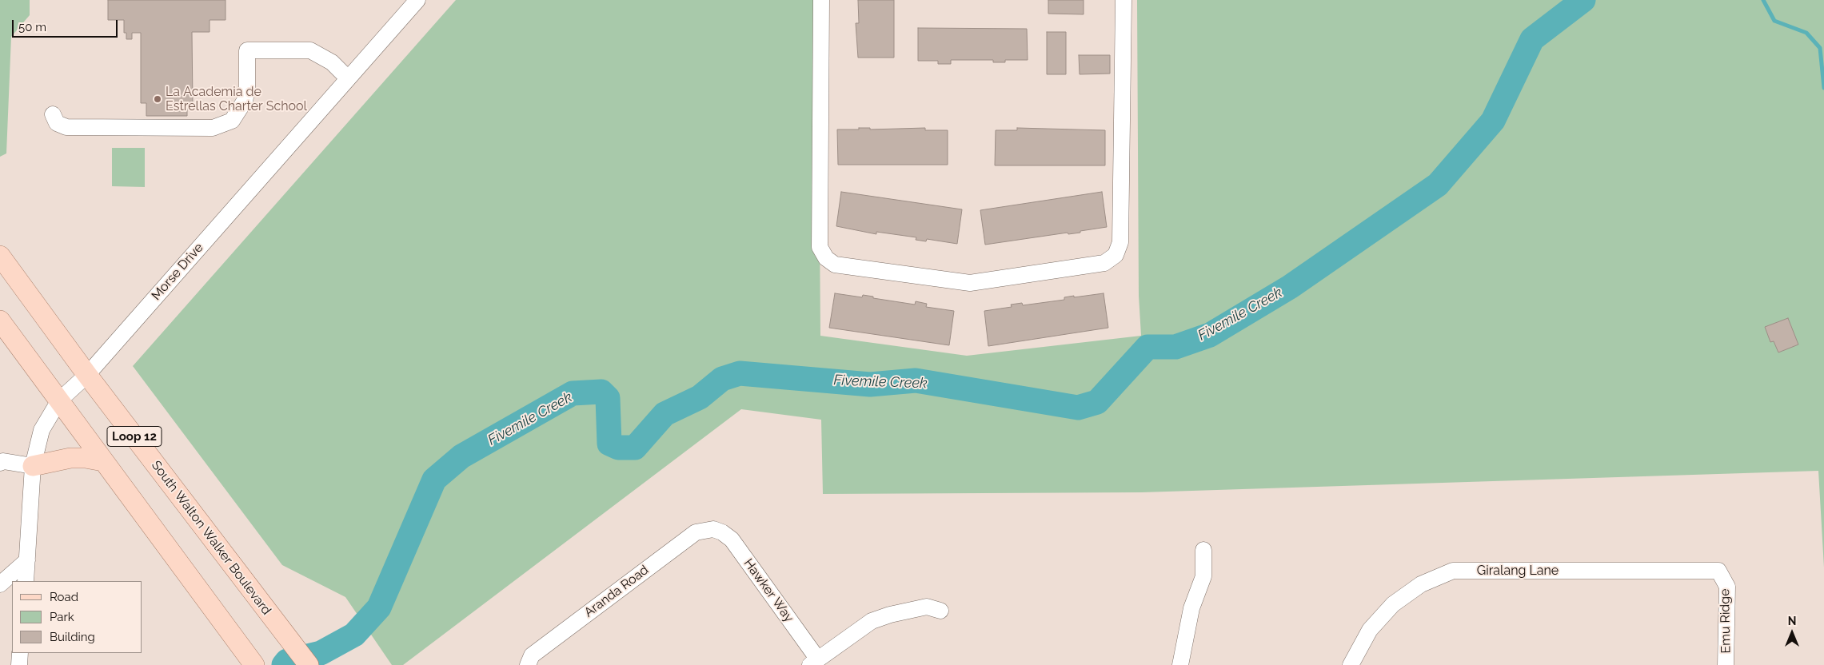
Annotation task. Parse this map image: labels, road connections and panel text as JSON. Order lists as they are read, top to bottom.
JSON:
{
  "streets": {
    "main road": ["Loop 12", "South Walton Walker Boulevard"],
    "street": [
      "Morse Drive",
      "Giralang Lane",
      "Hawker Way",
      "Aranda Road",
      "Emu Ridge"
    ]
  },
  "crossings": [
    ["Morse Drive", "Loop 12"],
    ["Morse Drive", "South Walton Walker Boulevard"],
    ["Giralang Lane", "Emu Ridge"],
    ["Hawker Way", "Aranda Road"]
  ],
  "water": ["Fivemile Creek"],
  "places": ["La Academia de Estrellas Charter School"],
  "legend": ["Road", "Park", "Building"],
  "scale_bar": "50 m",
  "north": "top"
}
